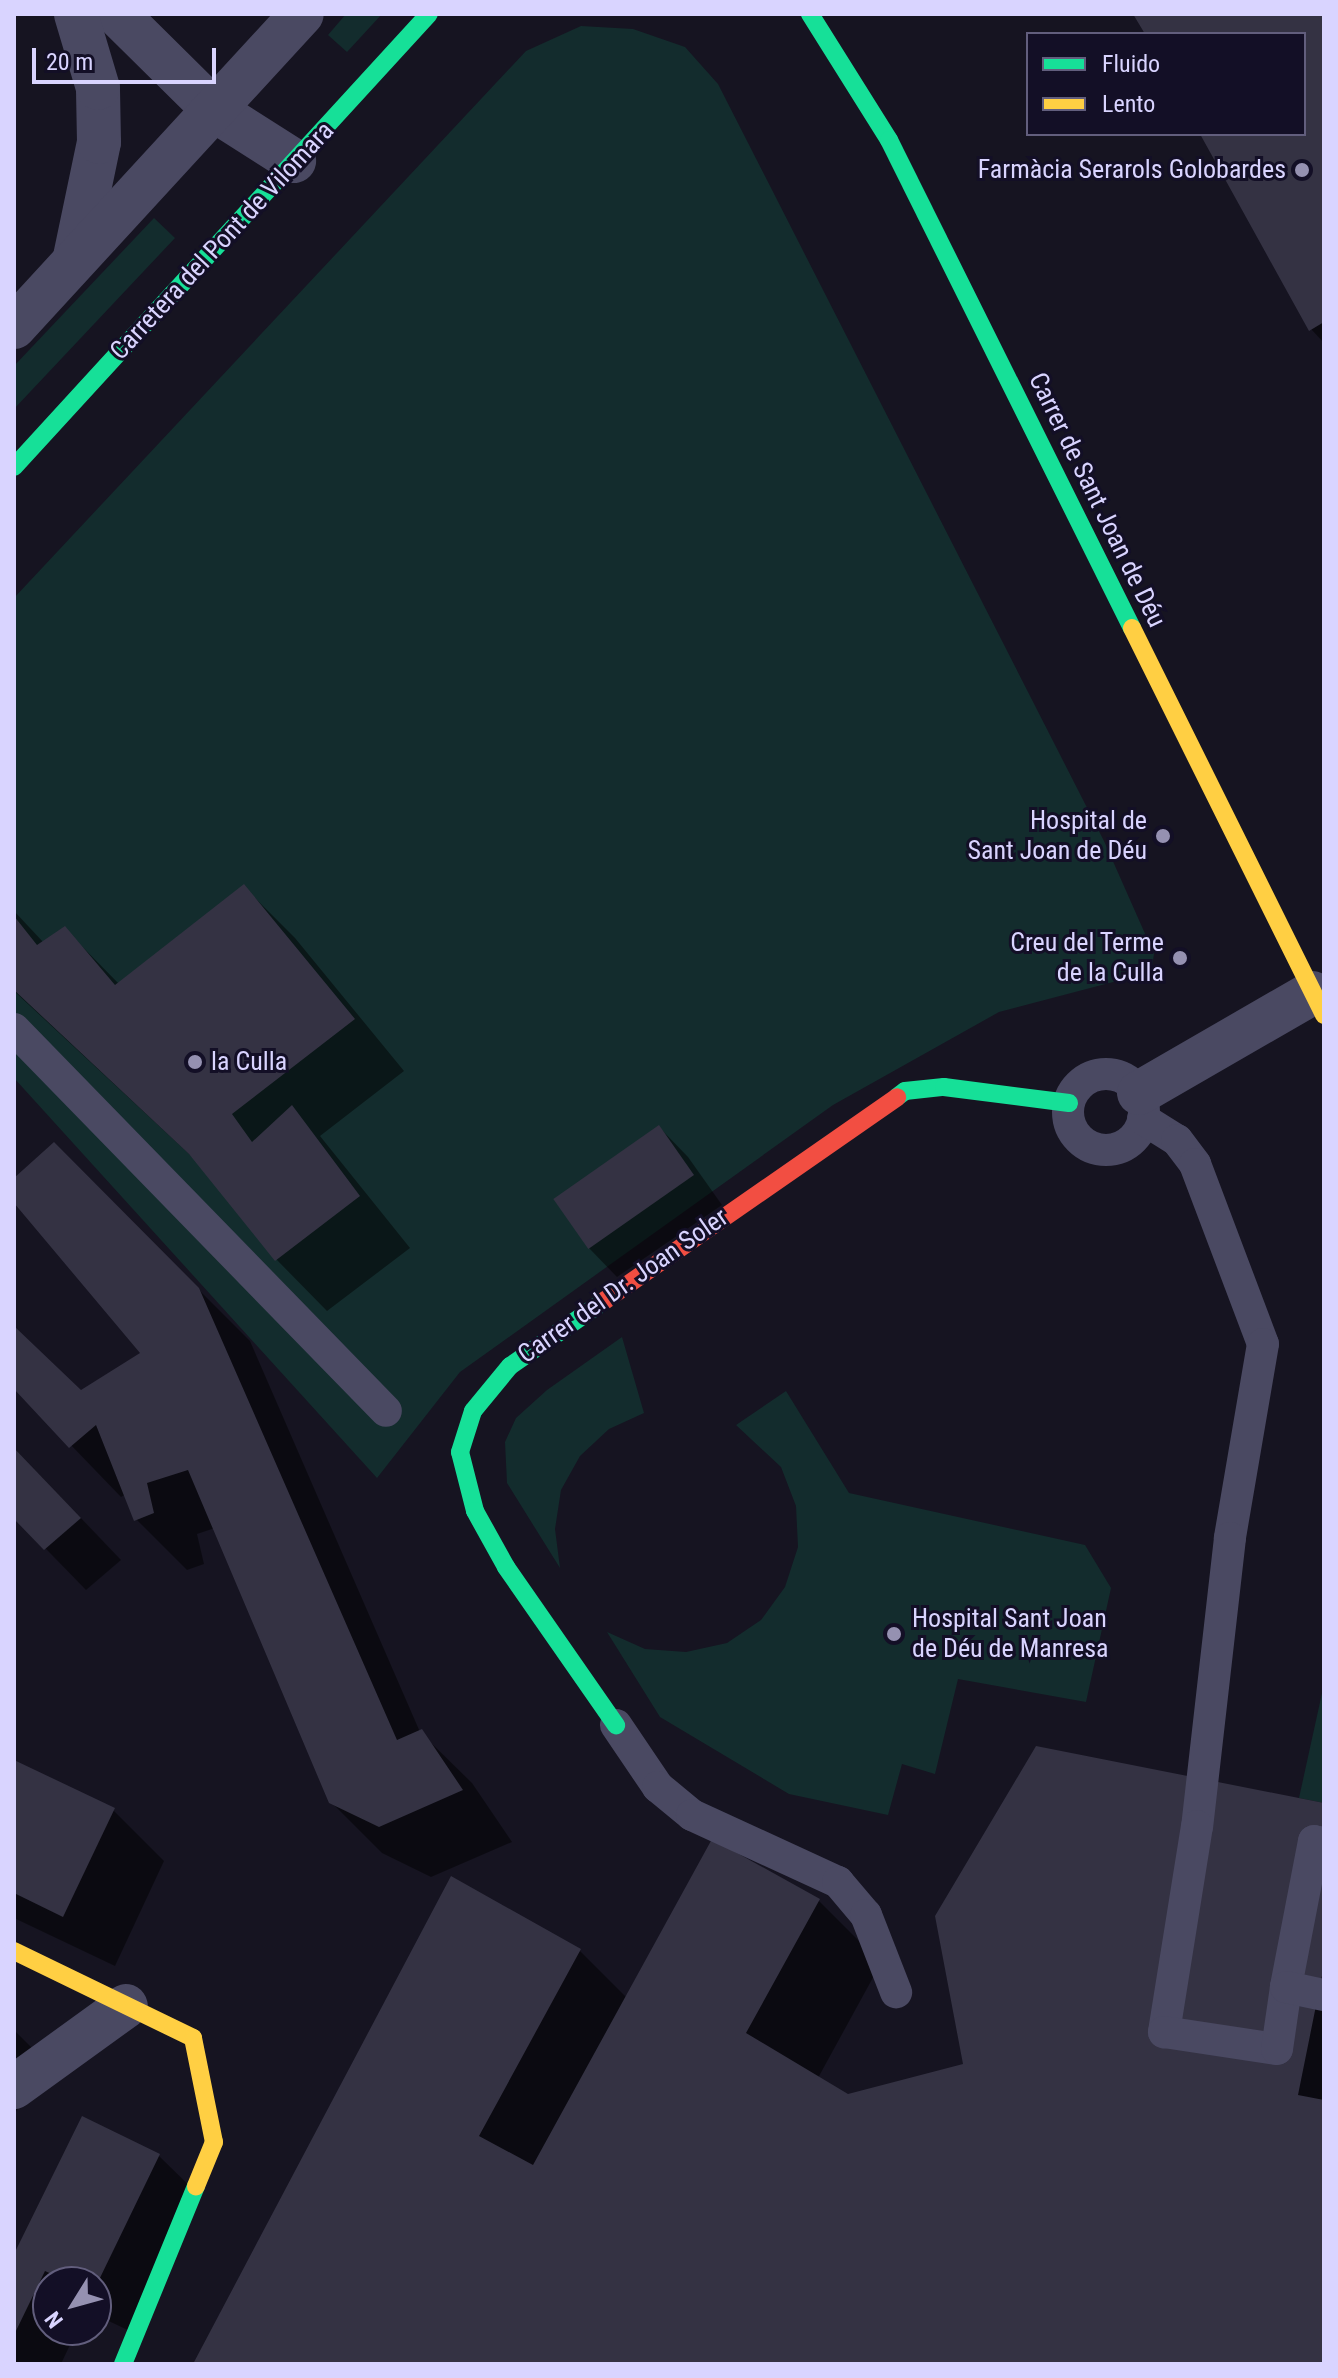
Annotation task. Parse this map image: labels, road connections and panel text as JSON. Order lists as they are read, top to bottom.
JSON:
{
  "streets": {
    "street": ["Carretera del Pont de Vilomara", "Carrer de Sant Joan de Déu", "Carrer del Dr. Joan Soler"]
  },
  "places": [
    "Farmàcia Serarols Golobardes",
    "Hospital de Sant Joan de Déu",
    "Creu del Terme de la Culla",
    "la Culla",
    "Hospital Sant Joan de Déu de Manresa"
  ],
  "legend": ["Fluido", "Lento"],
  "scale_bar": "20 m",
  "north": "bottom left"
}
